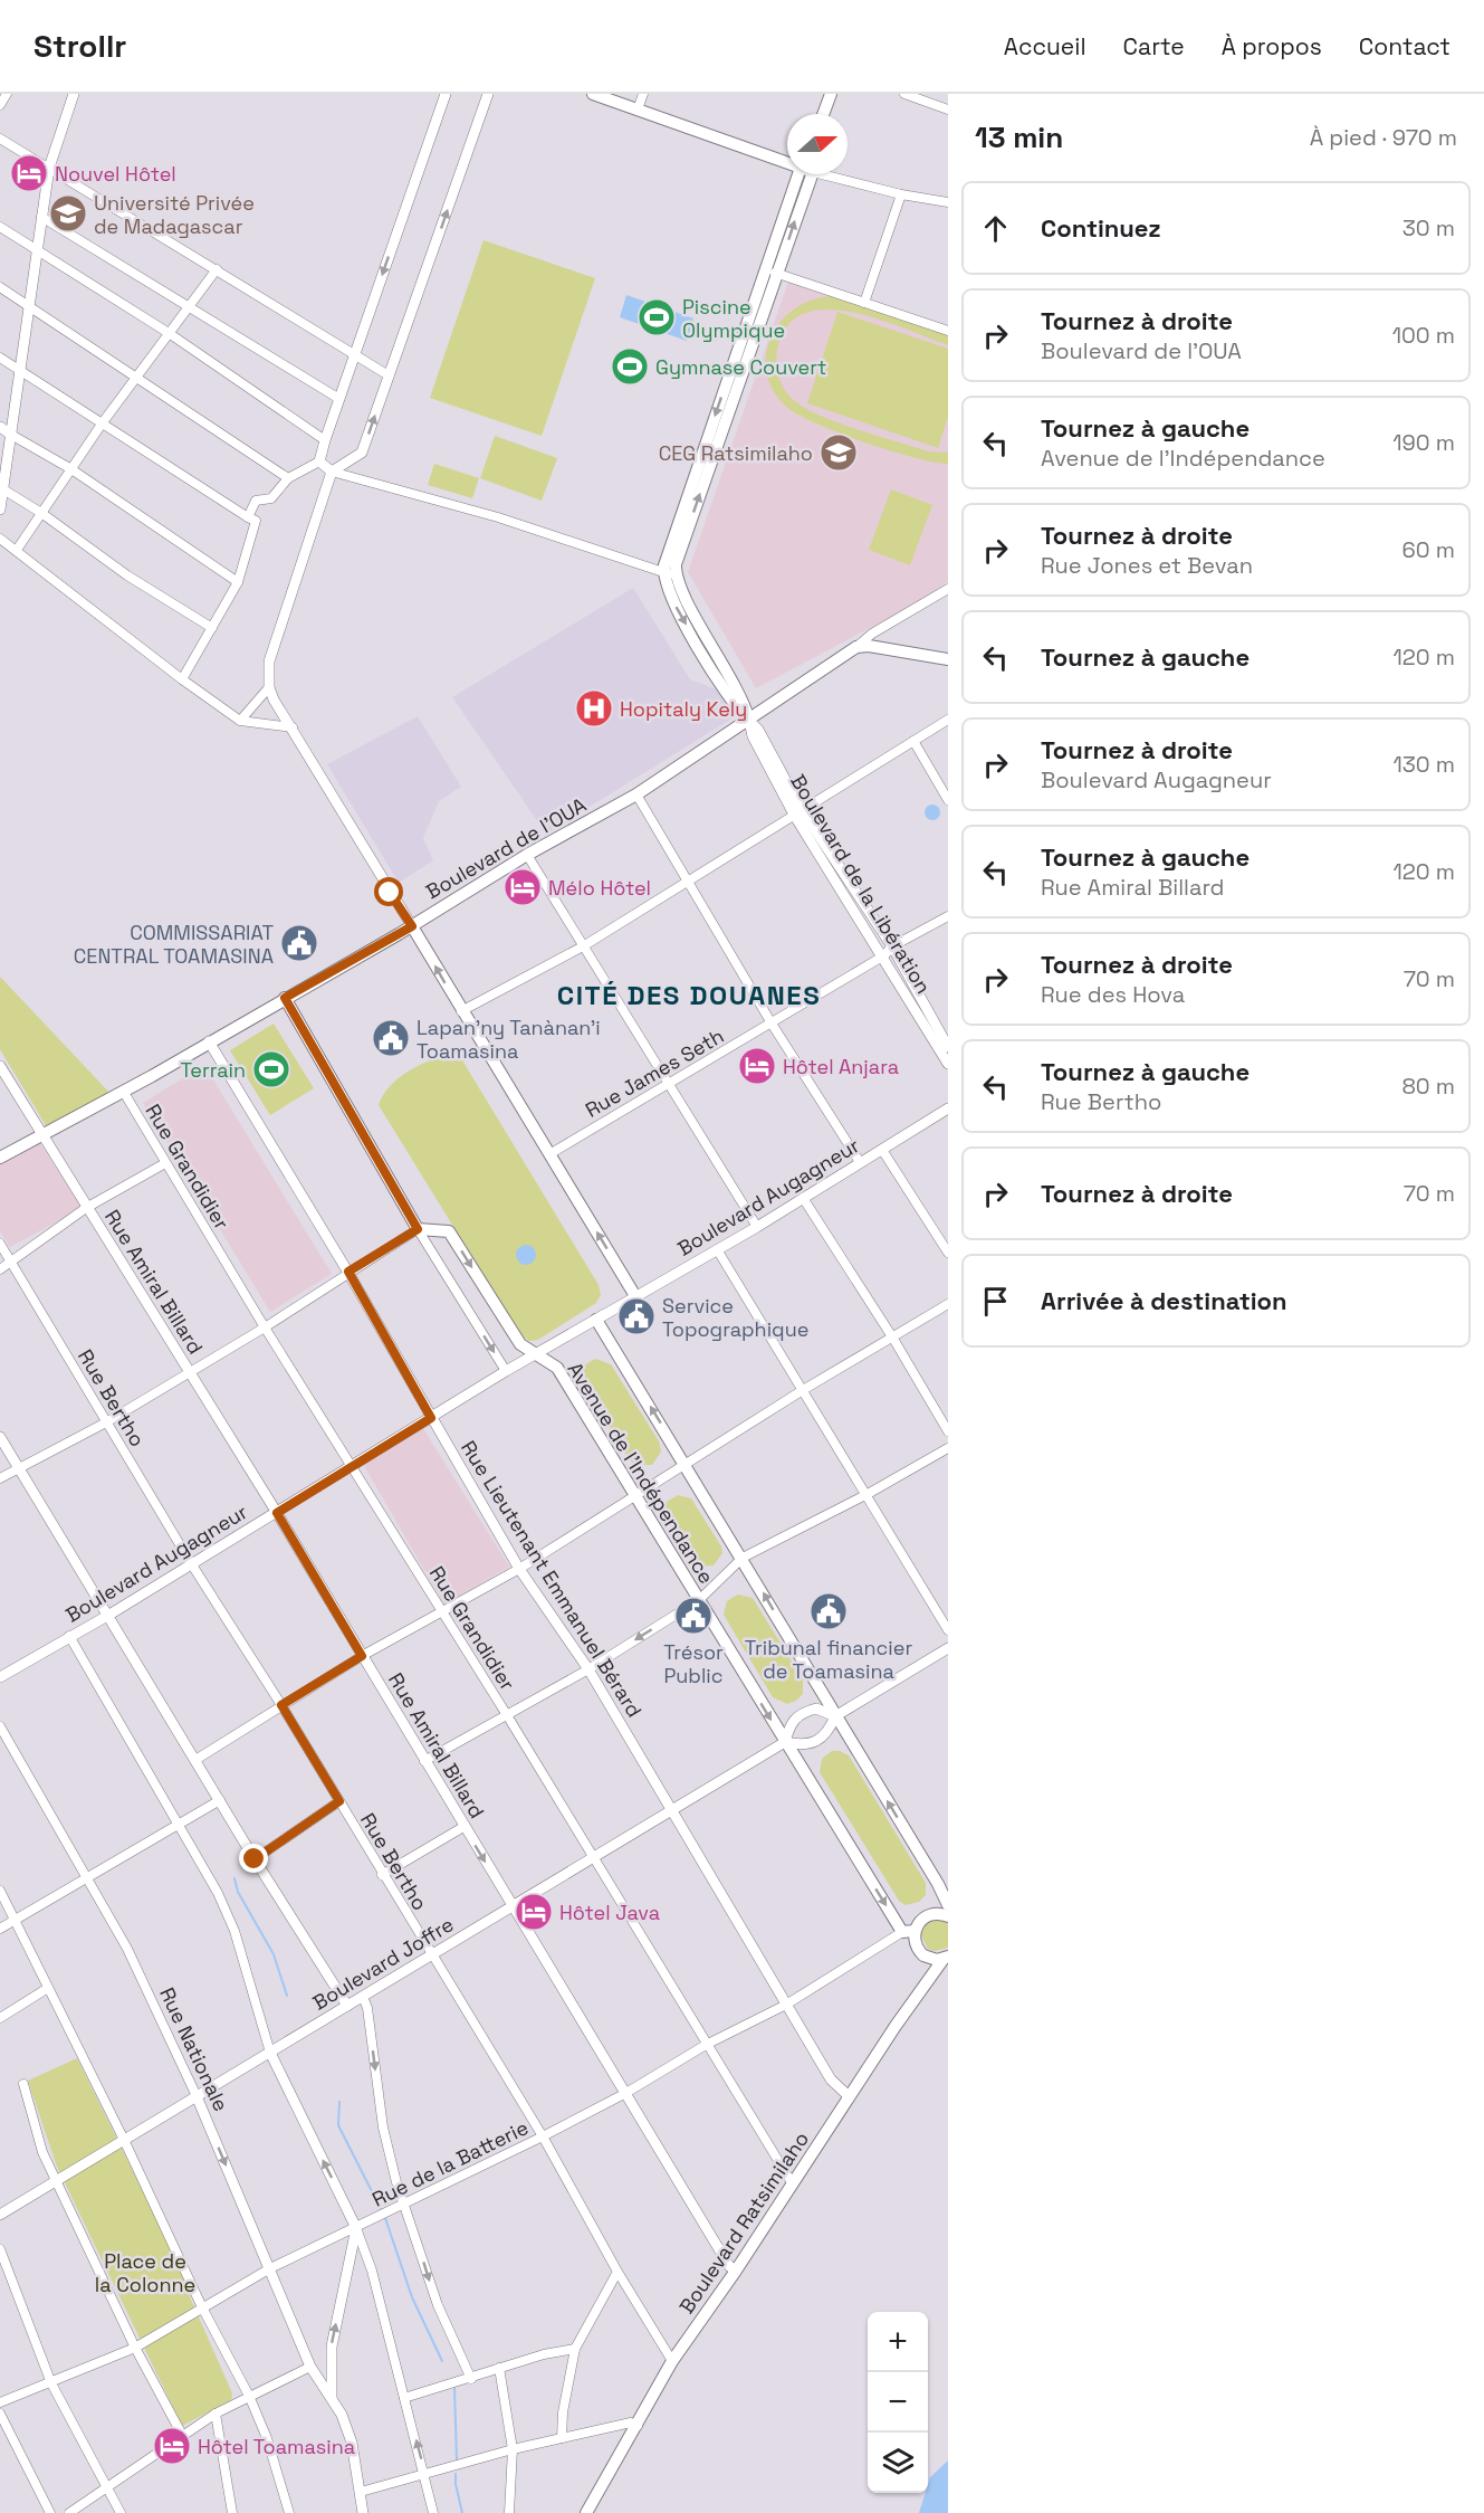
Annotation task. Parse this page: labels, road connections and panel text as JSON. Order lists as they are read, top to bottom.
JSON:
{
  "streets": {
    "main road": [
      "Boulevard de l'OUA",
      "Boulevard de la Libération",
      "Avenue de l'Indépendance",
      "Boulevard Ratsimilaho"
    ],
    "street": [
      "Rue James Seth",
      "Rue Grandidier",
      "Boulevard Augagneur",
      "Rue Amiral Billard",
      "Rue Bertho",
      "Rue Lieutenant Emmanuel Bérard",
      "Boulevard Joffre",
      "Rue Nationale",
      "Rue de la Batterie"
    ]
  },
  "crossings": [
    ["Boulevard de l'OUA", "Boulevard de la Libération"],
    ["Boulevard de l'OUA", "Rue Grandidier"],
    ["Boulevard de l'OUA", "Rue Amiral Billard"],
    ["Boulevard de l'OUA", "Rue Lieutenant Emmanuel Bérard"],
    ["Boulevard de la Libération", "Rue James Seth"],
    ["Rue Grandidier", "Boulevard Augagneur"],
    ["Rue Grandidier", "Boulevard Joffre"],
    ["Rue Grandidier", "Rue de la Batterie"],
    ["Rue Grandidier", "Boulevard Ratsimilaho"],
    ["Boulevard Augagneur", "Rue Amiral Billard"],
    ["Boulevard Augagneur", "Rue Bertho"],
    ["Boulevard Augagneur", "Avenue de l'Indépendance"],
    ["Boulevard Augagneur", "Rue Lieutenant Emmanuel Bérard"],
    ["Rue Amiral Billard", "Boulevard Joffre"],
    ["Rue Amiral Billard", "Rue de la Batterie"],
    ["Rue Amiral Billard", "Boulevard Ratsimilaho"],
    ["Rue Bertho", "Boulevard Joffre"],
    ["Rue Bertho", "Rue de la Batterie"],
    ["Rue Bertho", "Boulevard Ratsimilaho"],
    ["Avenue de l'Indépendance", "Boulevard Joffre"],
    ["Avenue de l'Indépendance", "Rue de la Batterie"],
    ["Avenue de l'Indépendance", "Boulevard Ratsimilaho"],
    ["Rue Lieutenant Emmanuel Bérard", "Boulevard Joffre"],
    ["Rue Lieutenant Emmanuel Bérard", "Rue de la Batterie"],
    ["Rue Lieutenant Emmanuel Bérard", "Boulevard Ratsimilaho"],
    ["Boulevard Joffre", "Rue Nationale"],
    ["Rue Nationale", "Rue de la Batterie"]
  ],
  "districts": ["CITÉ DES DOUANES"],
  "parks": ["Place de la Colonne"],
  "places": {
    "hotel": [
      "Nouvel Hôtel",
      "Mélo Hôtel",
      "Hôtel Anjara",
      "Hôtel Java",
      "Hôtel Toamasina"
    ],
    "school or university": ["Université Privée de Madagascar", "CEG Ratsimilaho"],
    "sports": ["Piscine Olympique", "Gymnase Couvert", "Terrain"],
    "hospital": ["Hopitaly Kely"],
    "public building": [
      "COMMISSARIAT CENTRAL TOAMASINA",
      "Lapan'ny Tanànan'i Toamasina",
      "Service Topographique",
      "Tribunal financier de Toamasina",
      "Trésor Public"
    ]
  },
  "north": "right",
  "page": {
    "header": "Strollr",
    "nav": [
      "Accueil",
      "Carte",
      "À propos",
      "Contact"
    ],
    "heading": ["13 min", "À pied · 970 m"],
    "list": [
      ["Continuez", "30 m"],
      ["Tournez à droite", "Boulevard de l'OUA", "100 m"],
      ["Tournez à gauche", "Avenue de l'Indépendance", "190 m"],
      ["Tournez à droite", "Rue Jones et Bevan", "60 m"],
      ["Tournez à gauche", "120 m"],
      ["Tournez à droite", "Boulevard Augagneur", "130 m"],
      ["Tournez à gauche", "Rue Amiral Billard", "120 m"],
      ["Tournez à droite", "Rue des Hova", "70 m"],
      ["Tournez à gauche", "Rue Bertho", "80 m"],
      ["Tournez à droite", "70 m"],
      "Arrivée à destination"
    ],
    "map_buttons": ["+", "−"]
  }
}
